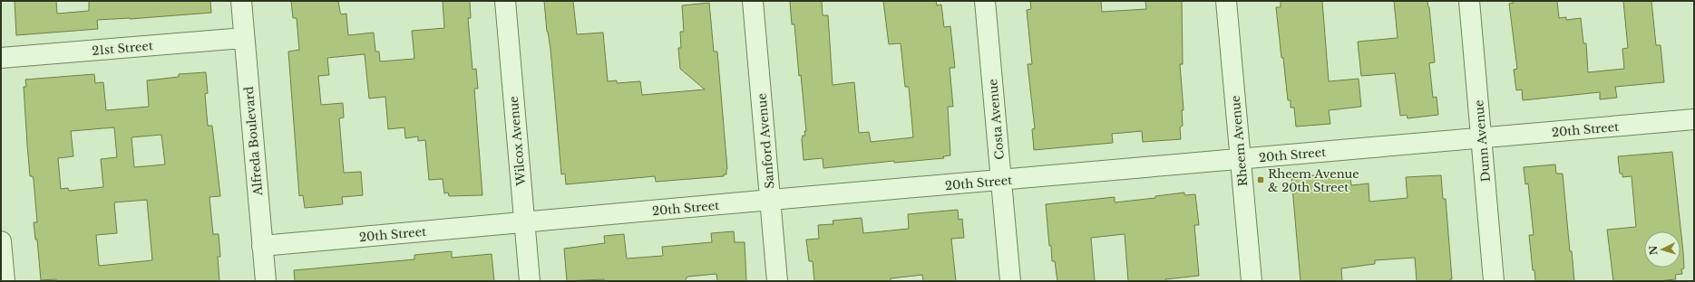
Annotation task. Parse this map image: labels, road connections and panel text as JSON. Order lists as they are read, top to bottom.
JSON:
{
  "streets": {
    "street": [
      "21st Street",
      "Costa Avenue",
      "20th Street",
      "Alfreda Boulevard",
      "Wilcox Avenue",
      "Sanford Avenue",
      "Rheem Avenue",
      "Dunn Avenue"
    ]
  },
  "crossings": [
    ["21st Street", "Alfreda Boulevard"],
    ["Costa Avenue", "20th Street"],
    ["20th Street", "Alfreda Boulevard"],
    ["20th Street", "Wilcox Avenue"],
    ["20th Street", "Sanford Avenue"],
    ["20th Street", "Rheem Avenue"],
    ["20th Street", "Dunn Avenue"]
  ],
  "places": {
    "transit": ["Rheem Avenue & 20th Street"]
  },
  "north": "left"
}
